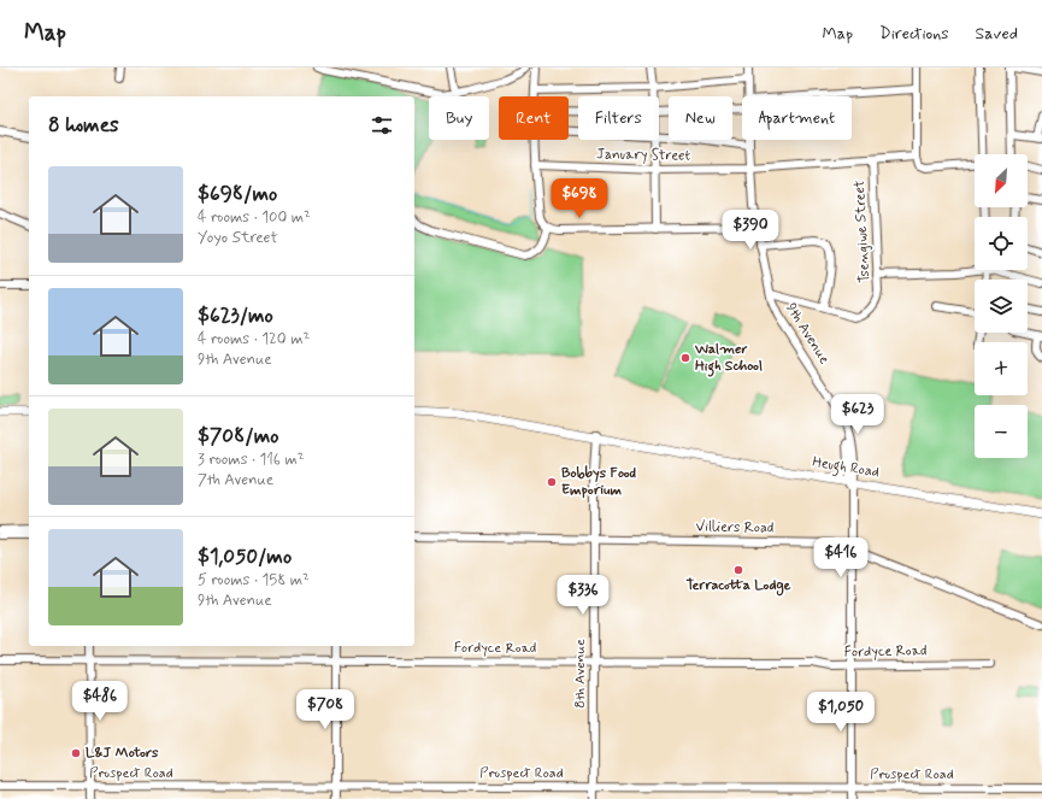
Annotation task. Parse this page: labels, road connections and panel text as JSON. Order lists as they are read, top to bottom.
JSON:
{
  "streets": {
    "main road": ["Heugh Road"],
    "street": [
      "January Street",
      "Tsengiwe Street",
      "9th Avenue",
      "Villiers Road",
      "Fordyce Road",
      "8th Avenue",
      "Prospect Road"
    ]
  },
  "crossings": [
    ["January Street", "Tsengiwe Street"],
    ["January Street", "9th Avenue"],
    ["Tsengiwe Street", "9th Avenue"],
    ["9th Avenue", "Heugh Road"],
    ["9th Avenue", "Villiers Road"],
    ["9th Avenue", "Fordyce Road"],
    ["9th Avenue", "Prospect Road"],
    ["Heugh Road", "8th Avenue"],
    ["Villiers Road", "8th Avenue"],
    ["Fordyce Road", "8th Avenue"],
    ["8th Avenue", "Prospect Road"]
  ],
  "places": [
    "Walmer High School",
    "Bobbys Food Emporium",
    "Terracotta Lodge",
    "L&J Motors"
  ],
  "north": "bottom left",
  "page": {
    "header": "Map",
    "nav": ["Map", "Directions", "Saved"],
    "chip": [
      "Buy",
      "Rent",
      "Filters",
      "New",
      "Apartment"
    ],
    "heading": "8 homes",
    "map_buttons": ["+", "−"],
    "list": [
      {
        "name": "$698/mo",
        "note": "4 rooms · 100 m² · Yoyo Street"
      },
      {
        "name": "$623/mo",
        "note": "4 rooms · 120 m² · 9th Avenue"
      },
      {
        "name": "$708/mo",
        "note": "3 rooms · 116 m² · 7th Avenue"
      },
      {
        "name": "$1,050/mo",
        "note": "5 rooms · 158 m² · 9th Avenue"
      }
    ],
    "price": [
      "$698",
      "$390",
      "$623",
      "$416",
      "$336",
      "$486",
      "$708",
      "$1,050"
    ]
  }
}
